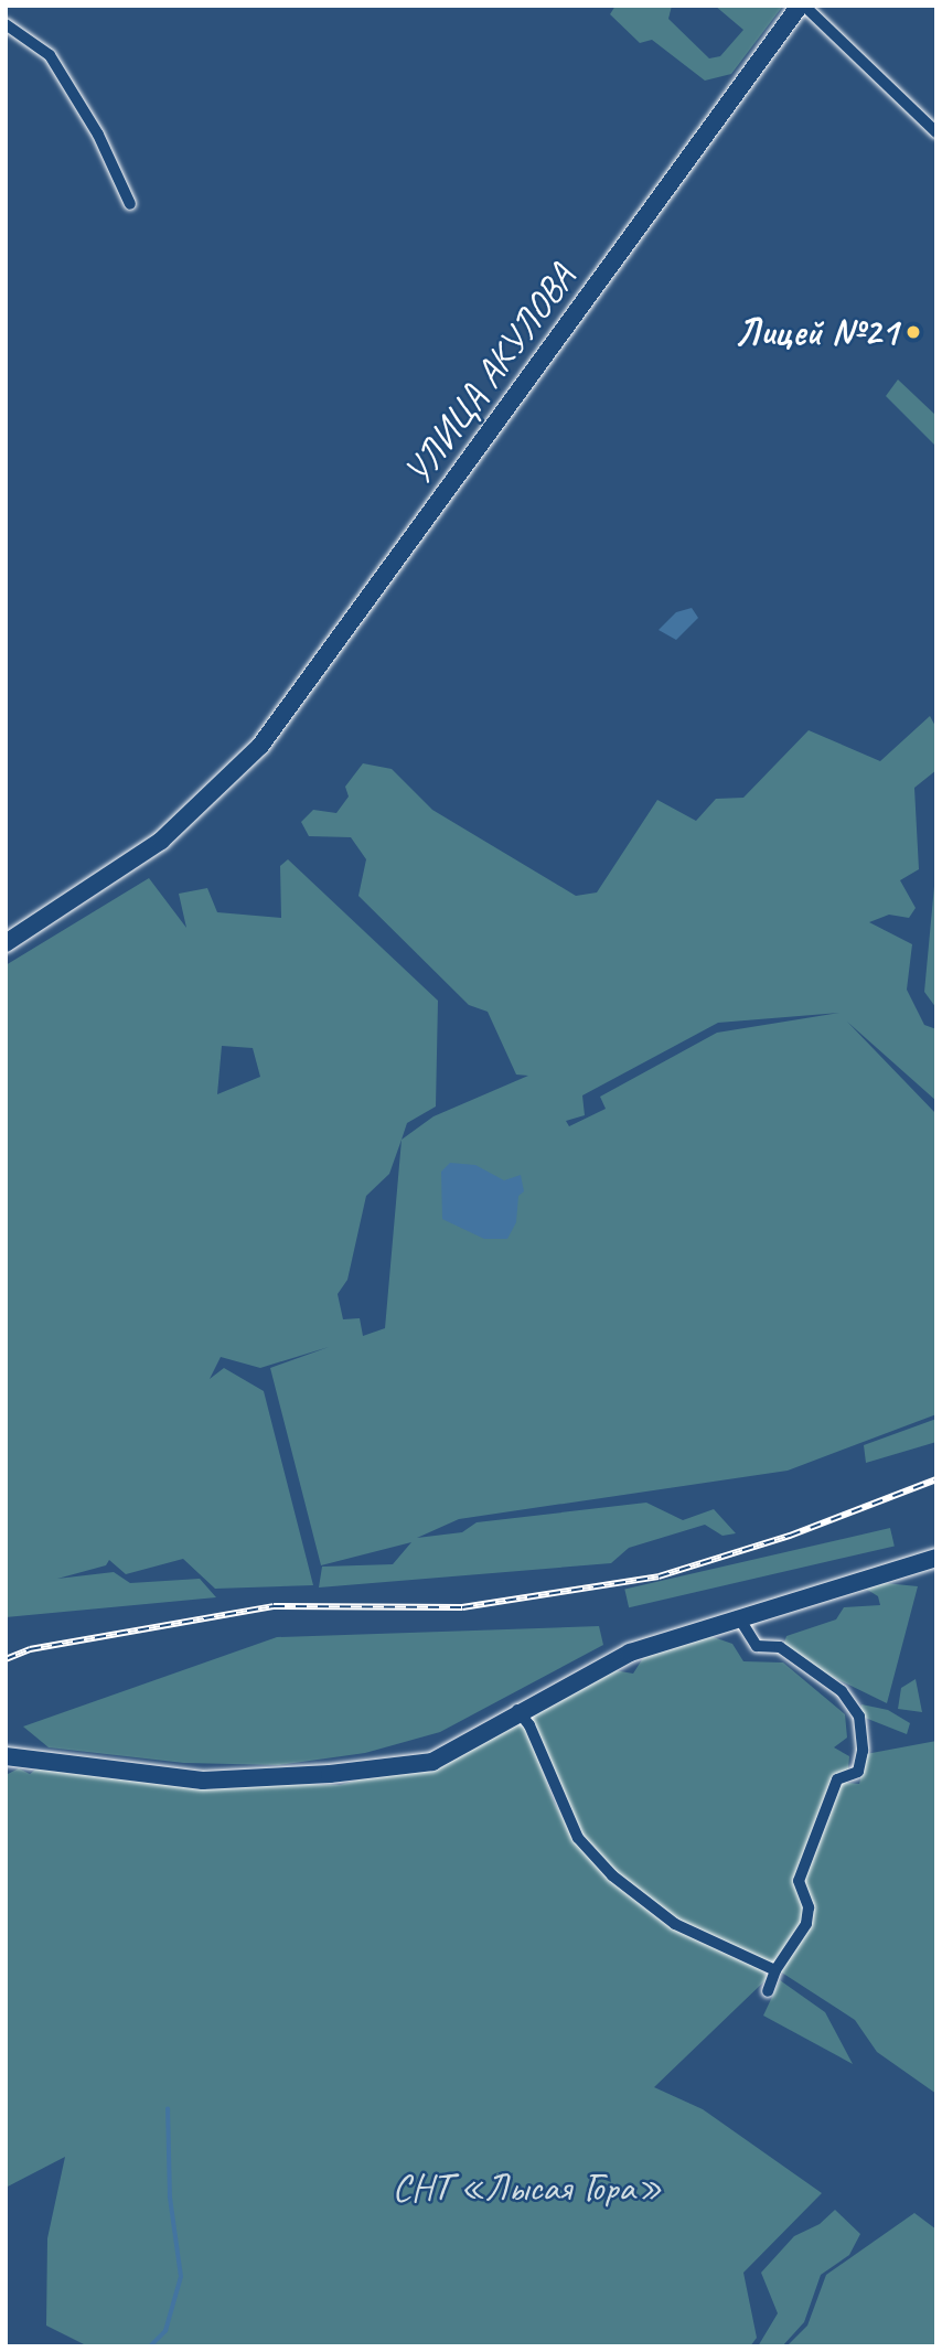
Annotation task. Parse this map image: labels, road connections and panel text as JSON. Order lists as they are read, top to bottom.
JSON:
{
  "streets": {
    "main road": ["УЛИЦА АКУЛОВА"]
  },
  "parks": ["СНТ «Лысая Гора»"],
  "places": ["Лицей №21"]
}
